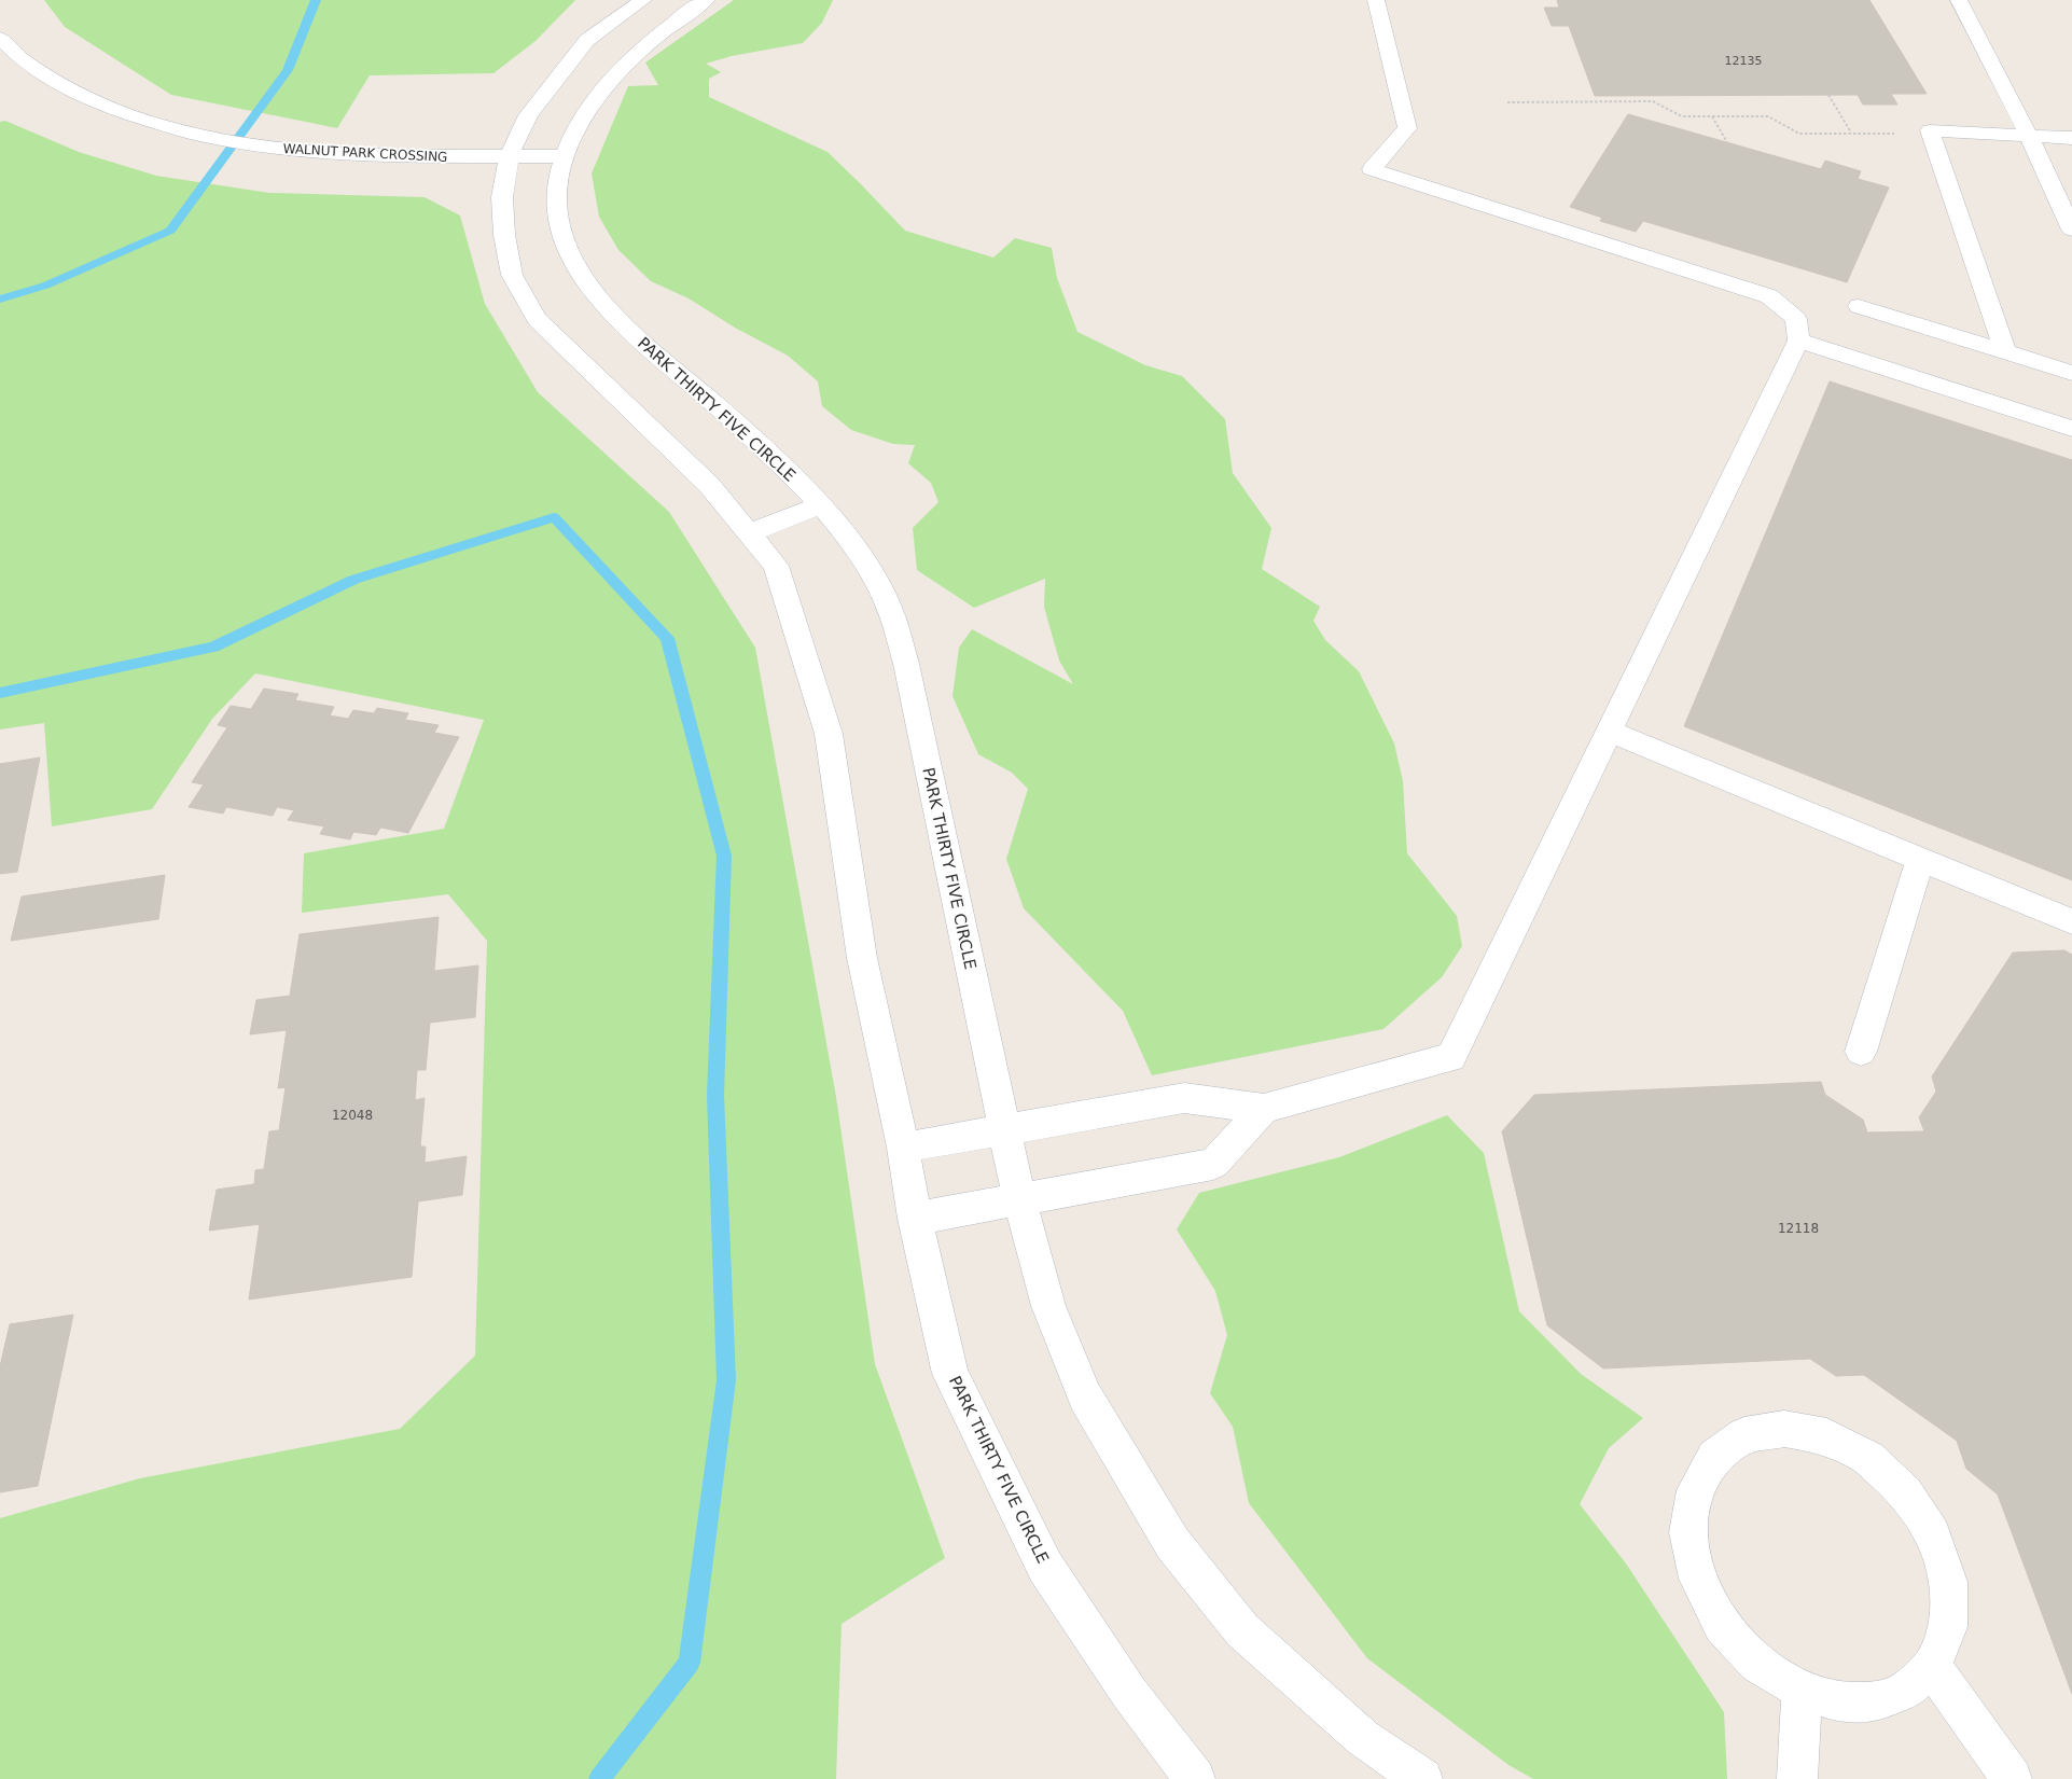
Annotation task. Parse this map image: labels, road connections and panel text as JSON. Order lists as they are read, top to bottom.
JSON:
{
  "streets": {
    "street": ["WALNUT PARK CROSSING", "PARK THIRTY FIVE CIRCLE"]
  },
  "crossings": [
    ["WALNUT PARK CROSSING", "PARK THIRTY FIVE CIRCLE"]
  ],
  "house_numbers": ["12135", "12048", "12118"]
}
